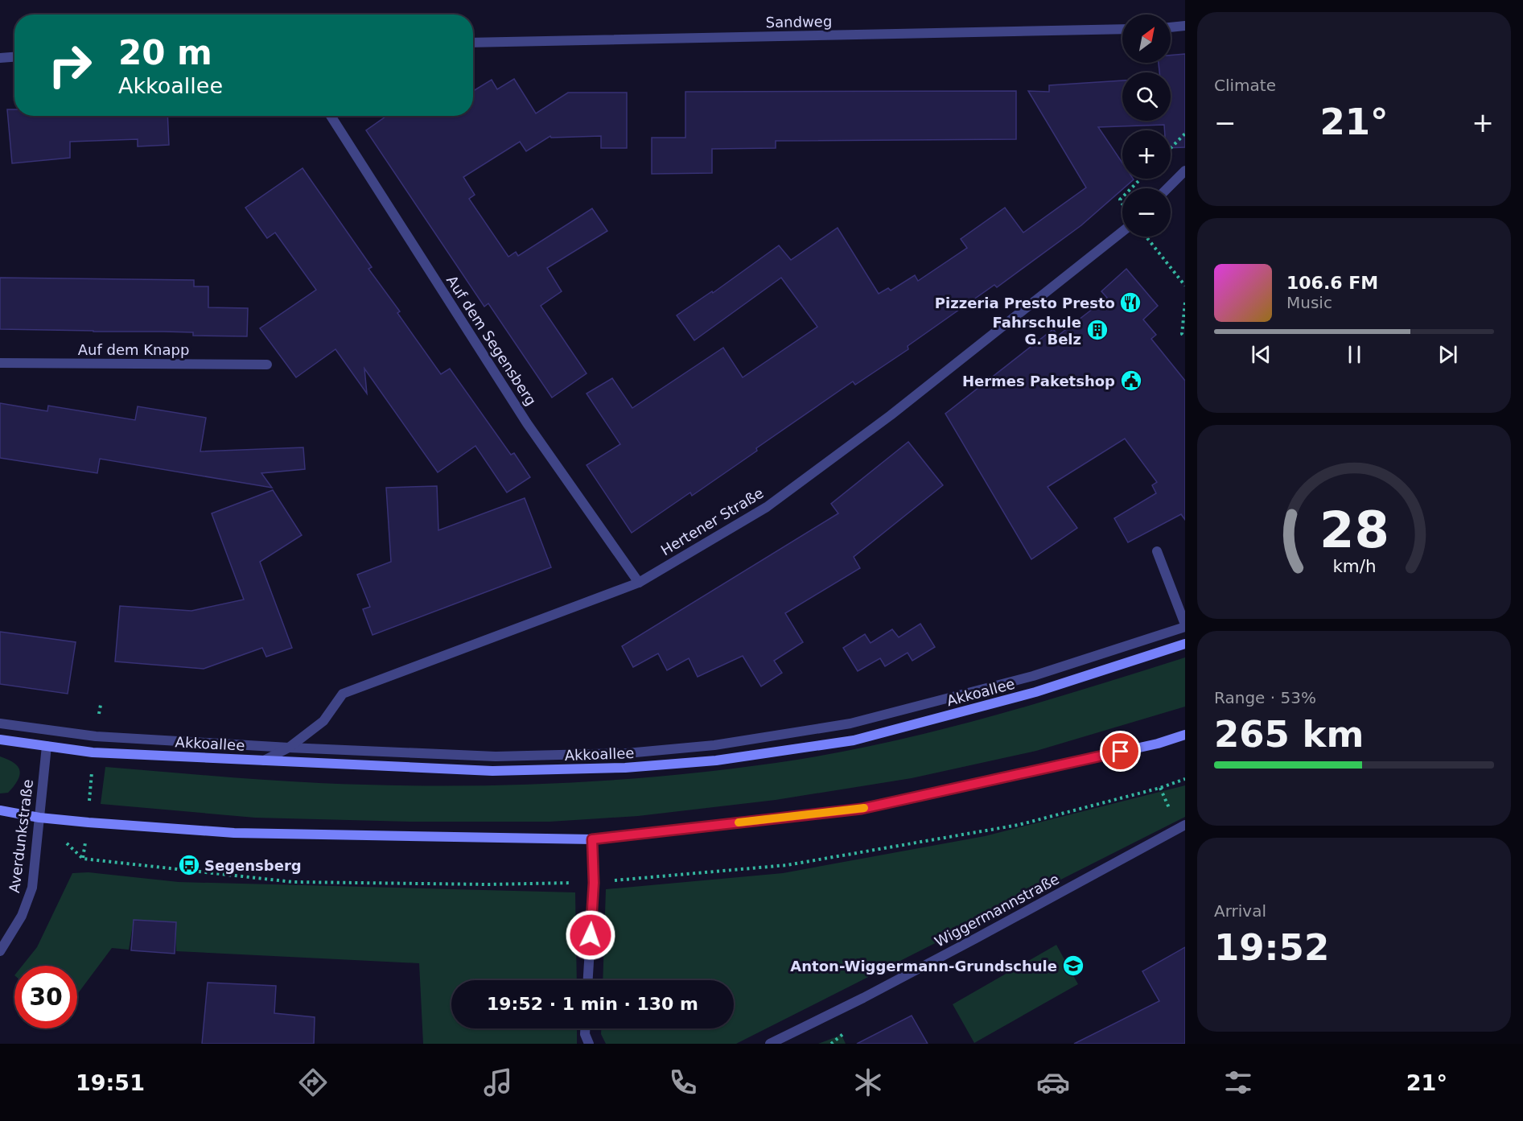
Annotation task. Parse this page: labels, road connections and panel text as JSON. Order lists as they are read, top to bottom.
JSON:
{
  "streets": {
    "main road": ["Akkoallee"],
    "street": [
      "Sandweg",
      "Auf dem Segensberg",
      "Auf dem Knapp",
      "Hertener Straße",
      "Averdunkstraße",
      "Wiggermannstraße"
    ]
  },
  "crossings": [
    ["Auf dem Segensberg", "Hertener Straße"],
    ["Hertener Straße", "Akkoallee"],
    ["Akkoallee", "Averdunkstraße"]
  ],
  "places": {
    "restaurant": ["Pizzeria Presto Presto"],
    "building": ["Fahrschule G. Belz"],
    "public building": ["Hermes Paketshop"],
    "bus stop": ["Segensberg"],
    "school or university": ["Anton-Wiggermann-Grundschule"]
  },
  "north": "top right",
  "page": {
    "tile": [
      "Climate",
      ["Range · 53%", "265 km"],
      ["Arrival", "19:52"]
    ],
    "map_buttons": ["+", "−"],
    "turn": ["20 m", "Akkoallee"],
    "heat": ["−", "21°", "+"],
    "song": ["106.6 FM", "Music"],
    "limit": "30",
    "trip": "19:52 · 1 min · 130 m",
    "tabs": ["19:51", "21°"],
    "gauge": ["28", "km/h"]
  }
}
